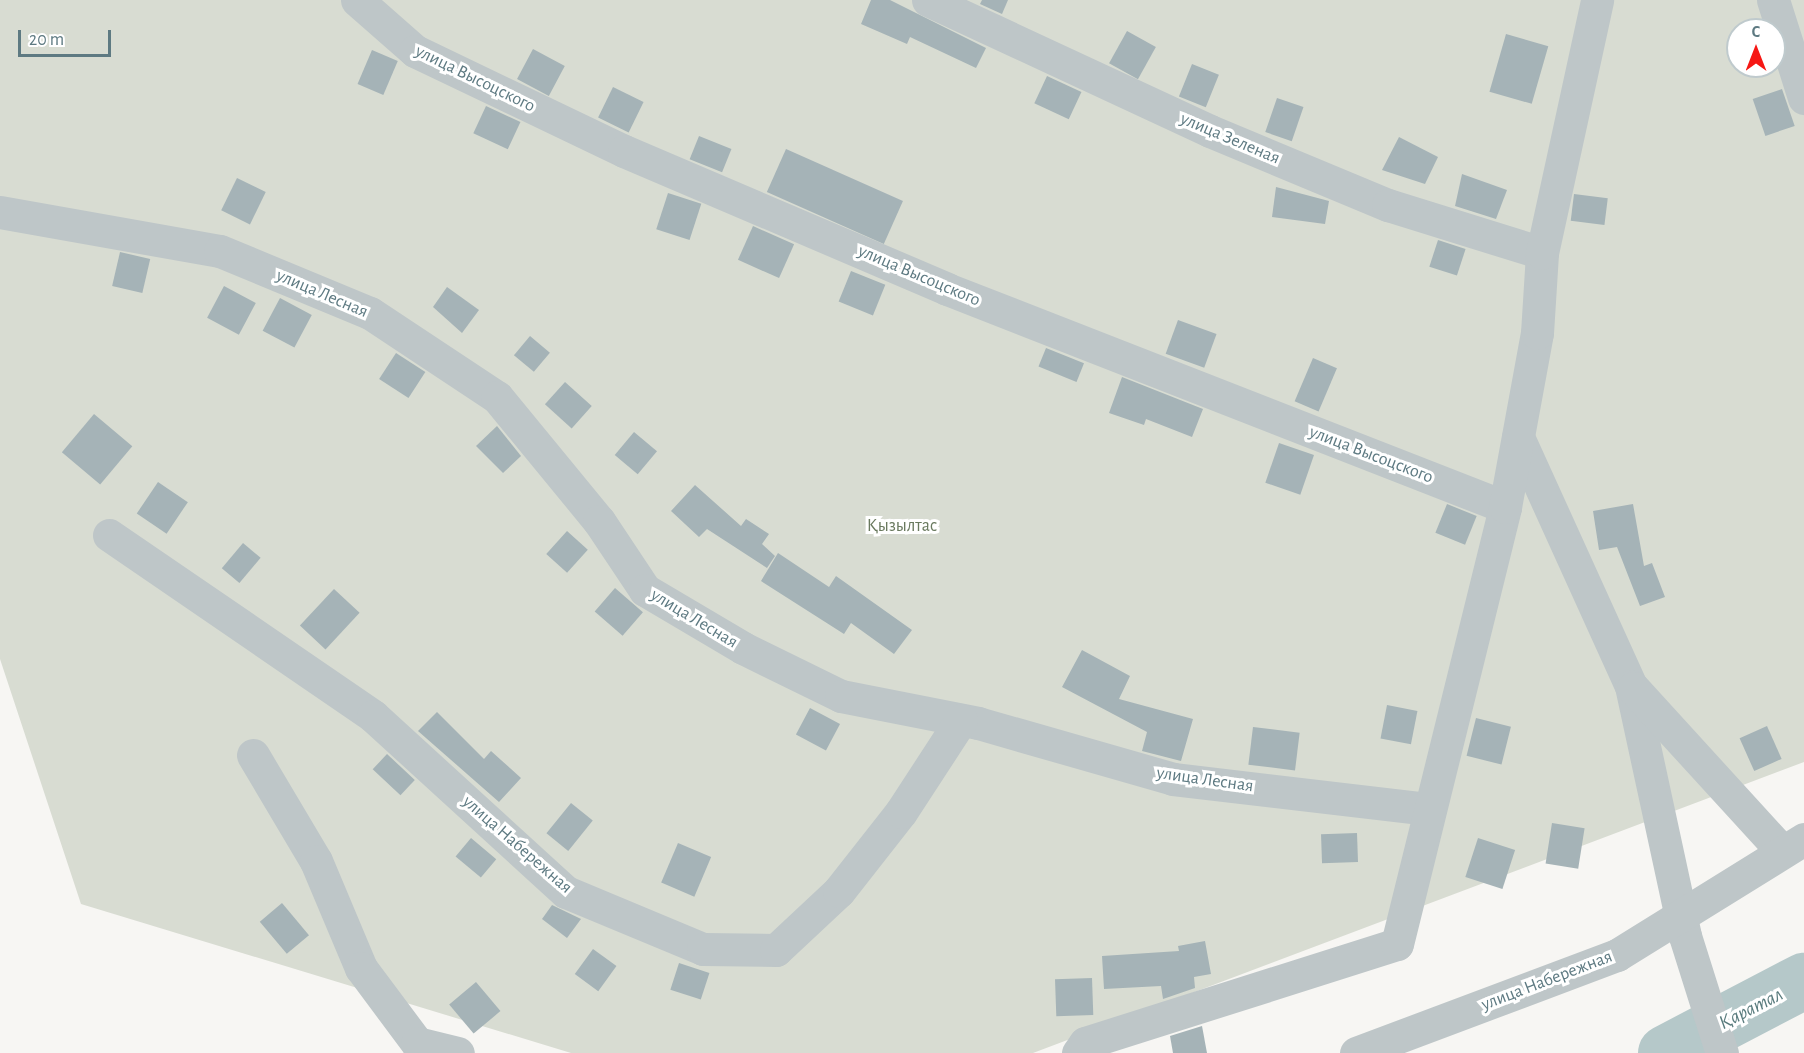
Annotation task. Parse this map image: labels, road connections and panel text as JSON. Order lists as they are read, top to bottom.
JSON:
{
  "streets": {
    "street": [
      "улица Высоцского",
      "улица Зеленая",
      "улица Лесная",
      "улица Набережная"
    ]
  },
  "crossings": [
    ["улица Лесная", "улица Набережная"]
  ],
  "water": ["Қаратал"],
  "parks": ["Қызылтас"],
  "scale_bar": "20 m",
  "north": "top"
}
